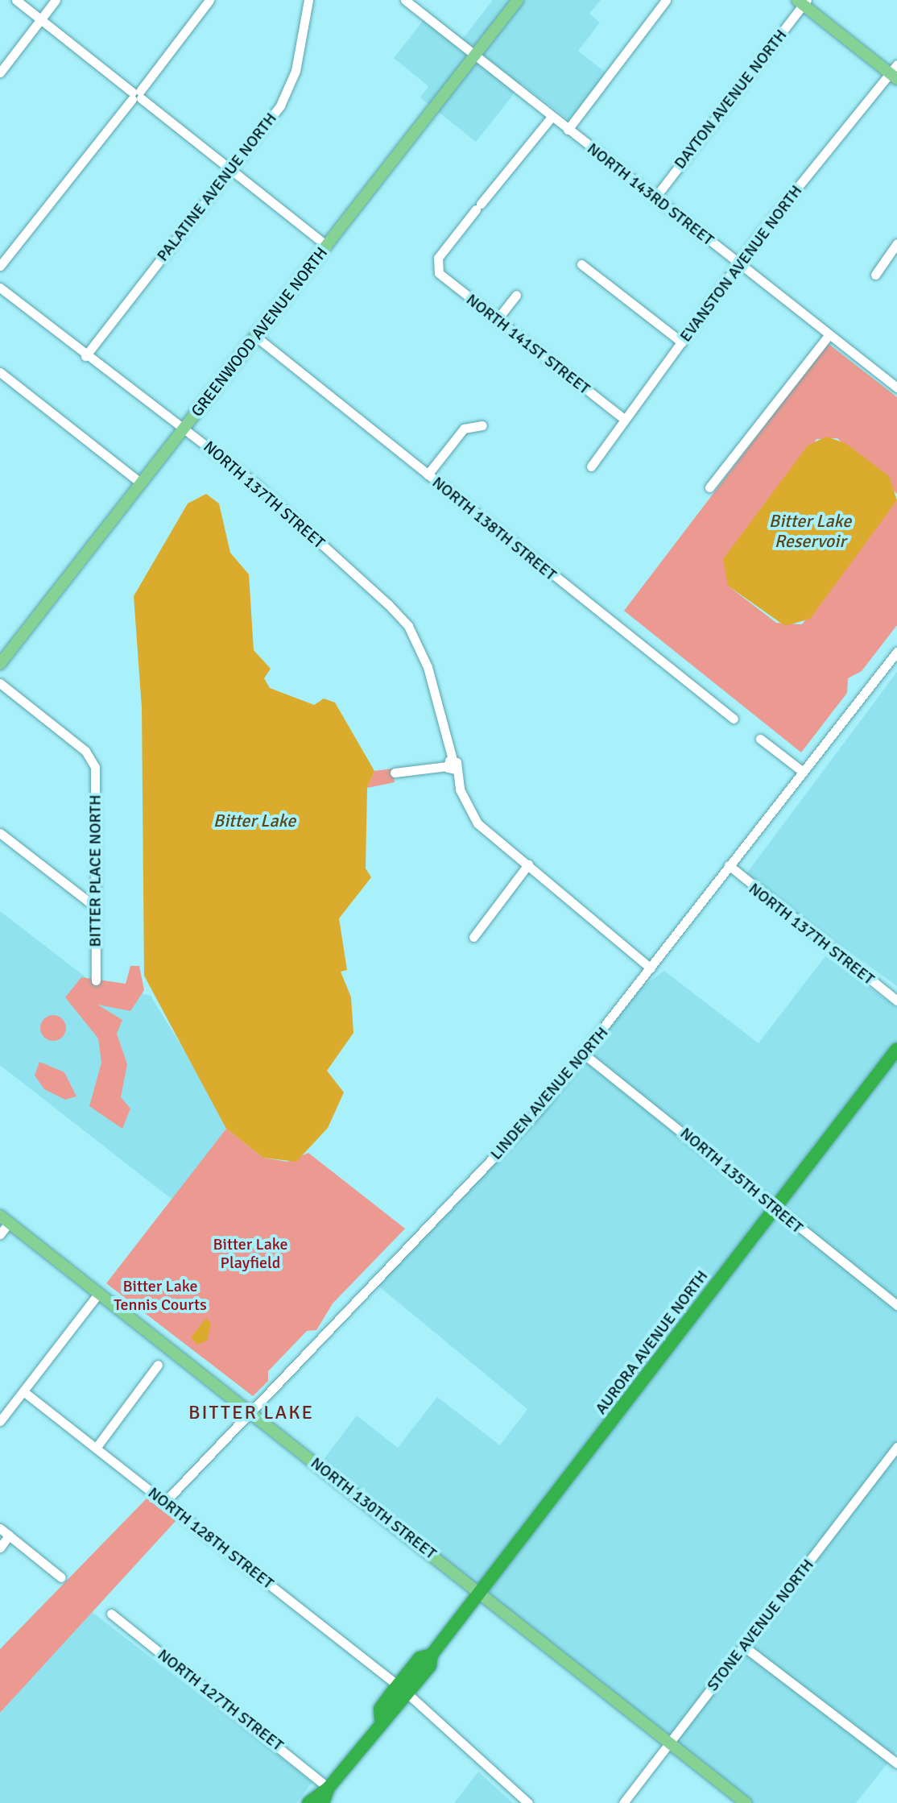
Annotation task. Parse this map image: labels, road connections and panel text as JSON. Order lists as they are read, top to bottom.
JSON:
{
  "streets": {
    "highway": ["AURORA AVENUE NORTH"],
    "main road": ["GREENWOOD AVENUE NORTH", "NORTH 130TH STREET"],
    "street": [
      "DAYTON AVENUE NORTH",
      "PALATINE AVENUE NORTH",
      "NORTH 143RD STREET",
      "EVANSTON AVENUE NORTH",
      "NORTH 141ST STREET",
      "NORTH 137TH STREET",
      "NORTH 138TH STREET",
      "BITTER PLACE NORTH",
      "LINDEN AVENUE NORTH",
      "NORTH 135TH STREET",
      "NORTH 128TH STREET",
      "STONE AVENUE NORTH",
      "NORTH 127TH STREET"
    ]
  },
  "crossings": [
    ["DAYTON AVENUE NORTH", "NORTH 143RD STREET"],
    ["PALATINE AVENUE NORTH", "NORTH 137TH STREET"],
    ["NORTH 143RD STREET", "EVANSTON AVENUE NORTH"],
    ["NORTH 143RD STREET", "GREENWOOD AVENUE NORTH"],
    ["NORTH 143RD STREET", "NORTH 141ST STREET"],
    ["EVANSTON AVENUE NORTH", "NORTH 141ST STREET"],
    ["GREENWOOD AVENUE NORTH", "NORTH 137TH STREET"],
    ["GREENWOOD AVENUE NORTH", "NORTH 138TH STREET"],
    ["NORTH 137TH STREET", "LINDEN AVENUE NORTH"],
    ["LINDEN AVENUE NORTH", "NORTH 135TH STREET"],
    ["LINDEN AVENUE NORTH", "NORTH 130TH STREET"],
    ["LINDEN AVENUE NORTH", "NORTH 128TH STREET"],
    ["NORTH 135TH STREET", "AURORA AVENUE NORTH"],
    ["AURORA AVENUE NORTH", "NORTH 130TH STREET"],
    ["AURORA AVENUE NORTH", "NORTH 128TH STREET"],
    ["AURORA AVENUE NORTH", "NORTH 127TH STREET"],
    ["NORTH 130TH STREET", "STONE AVENUE NORTH"]
  ],
  "districts": ["BITTER LAKE"],
  "water": ["Bitter Lake Reservoir", "Bitter Lake"],
  "parks": ["Bitter Lake Playfield", "Bitter Lake Tennis Courts"]
}
